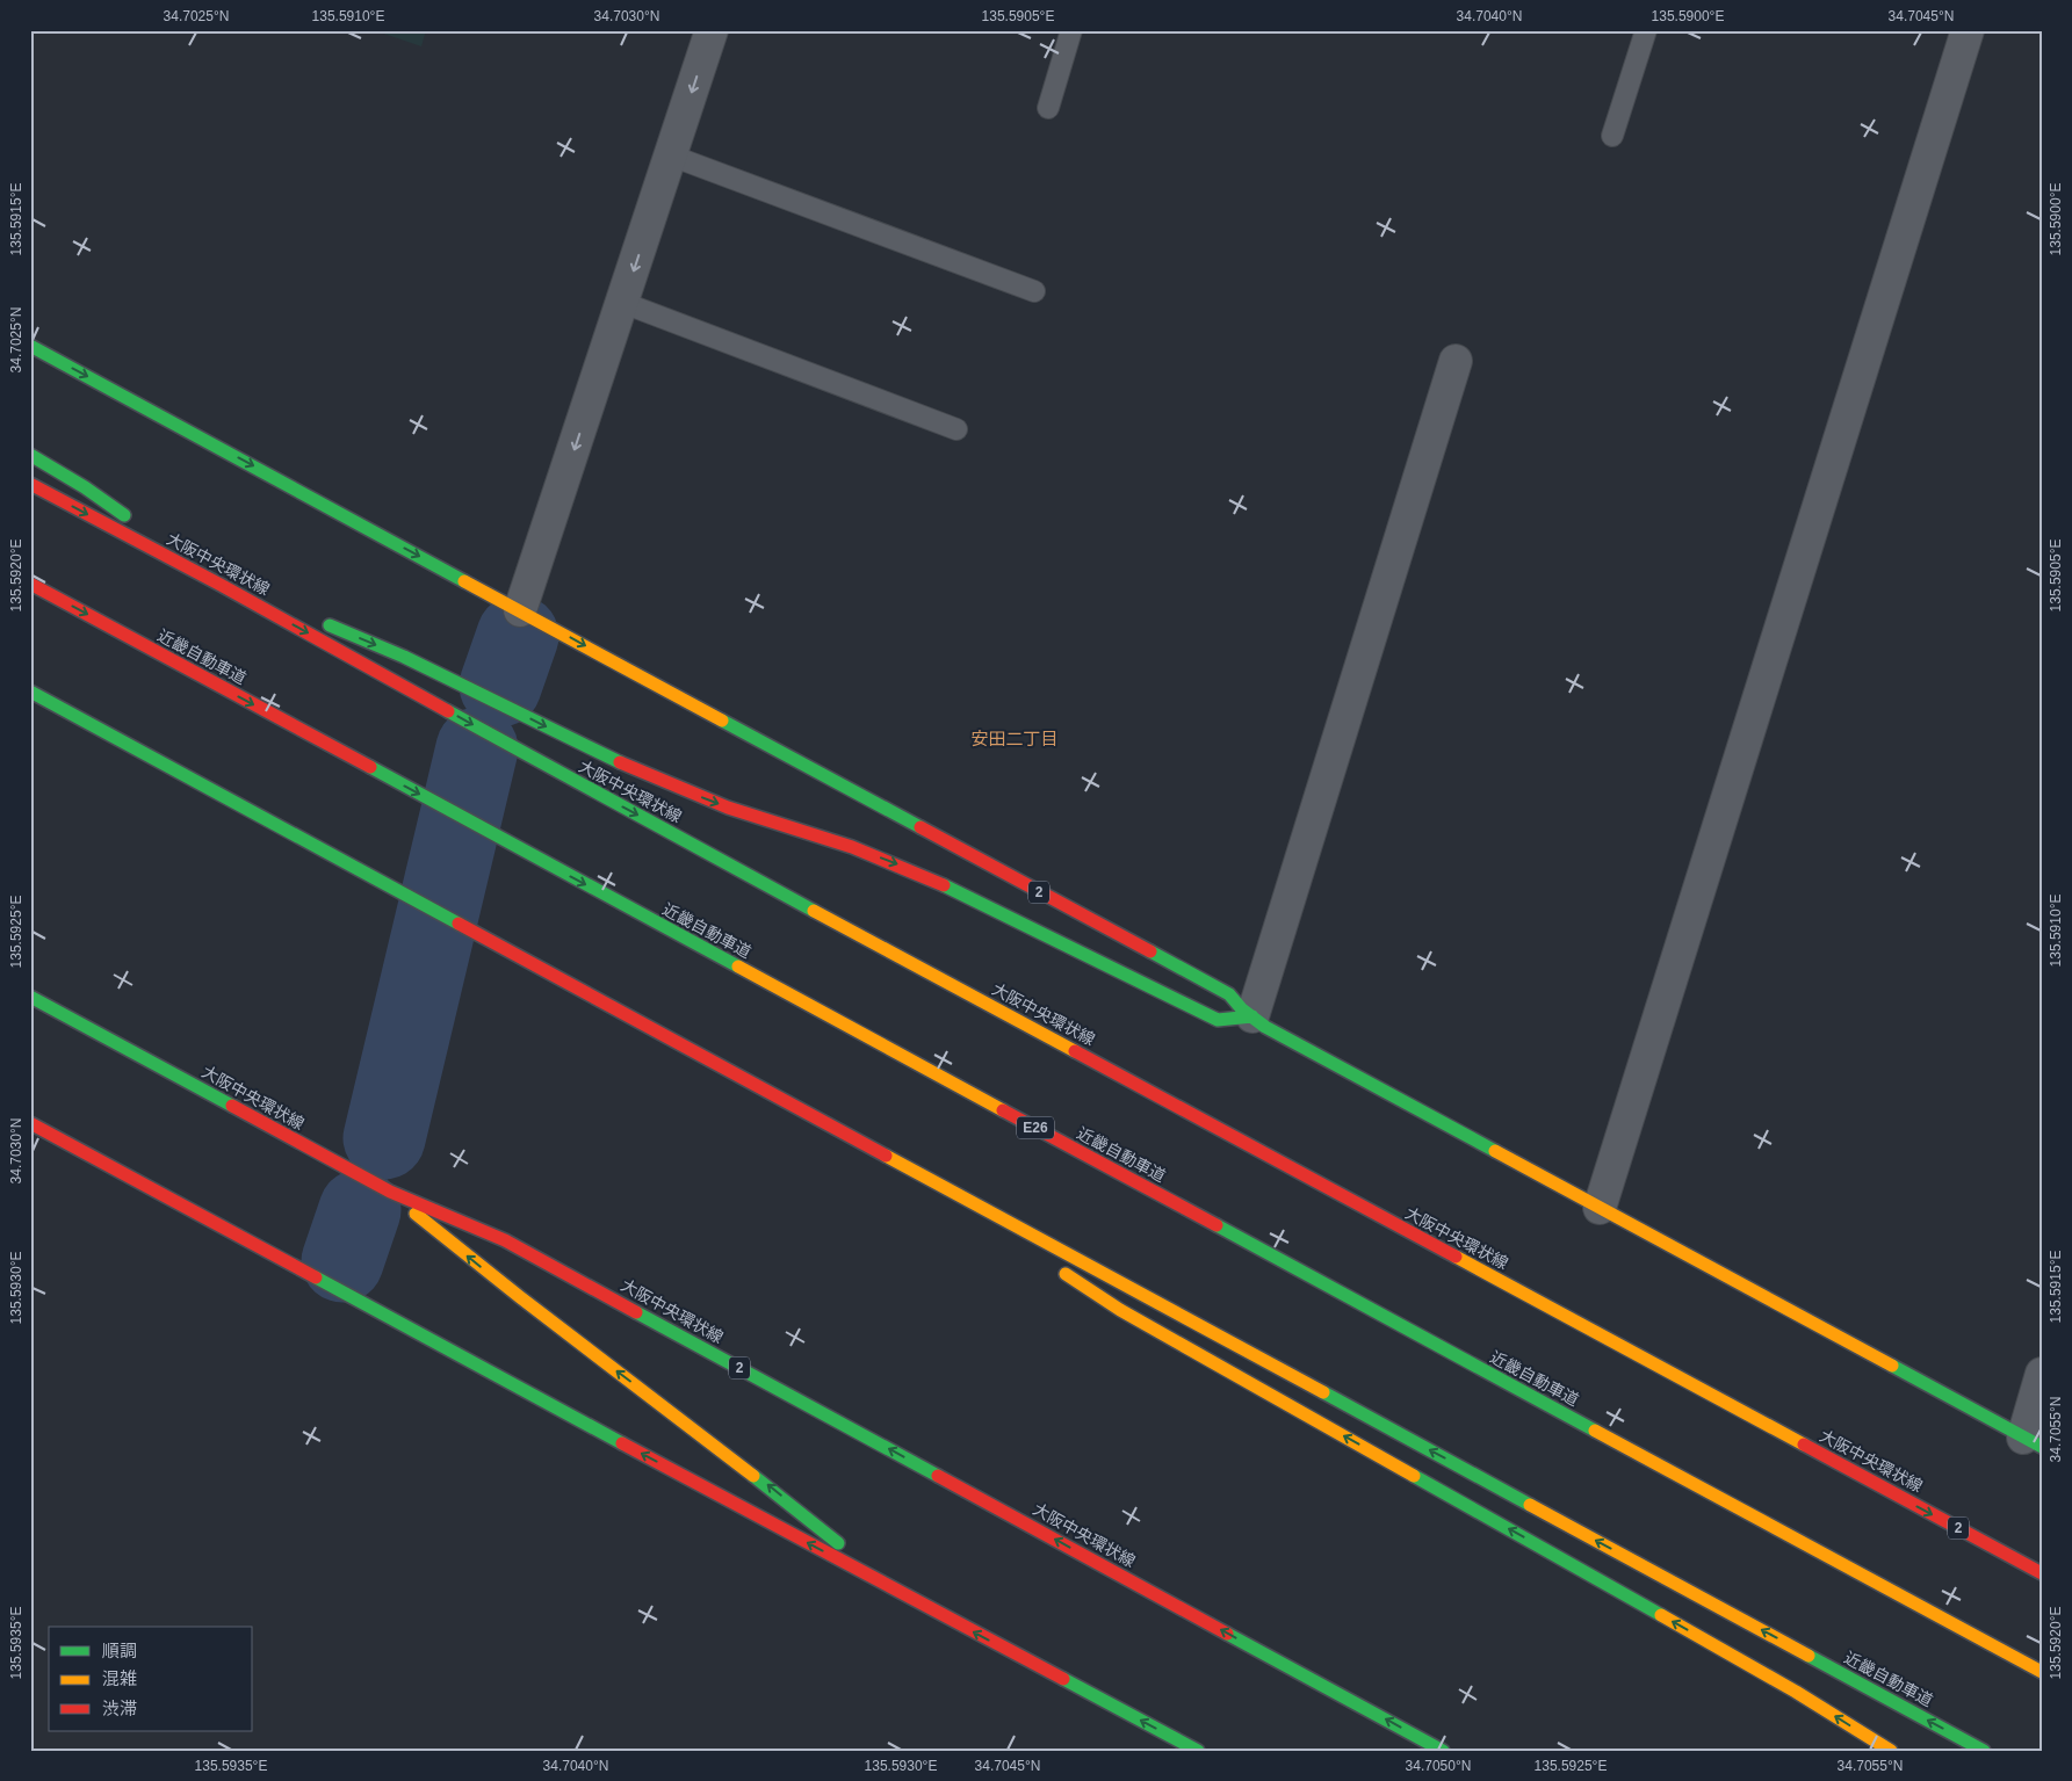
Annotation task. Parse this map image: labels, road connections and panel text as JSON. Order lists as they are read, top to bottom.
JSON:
{
  "streets": {
    "main road": [
      "大阪中央環状線",
      "近畿自動車道",
      "2",
      "E26"
    ]
  },
  "districts": ["安田二丁目"],
  "legend": ["順調", "混雑", "渋滞"],
  "coordinates": [
    "34.7025°N",
    "135.5910°E",
    "34.7030°N",
    "135.5905°E",
    "34.7040°N",
    "135.5900°E",
    "34.7045°N",
    "135.5915°E",
    "135.5920°E",
    "135.5925°E",
    "135.5930°E",
    "34.7055°N",
    "135.5935°E",
    "34.7050°N"
  ]
}
